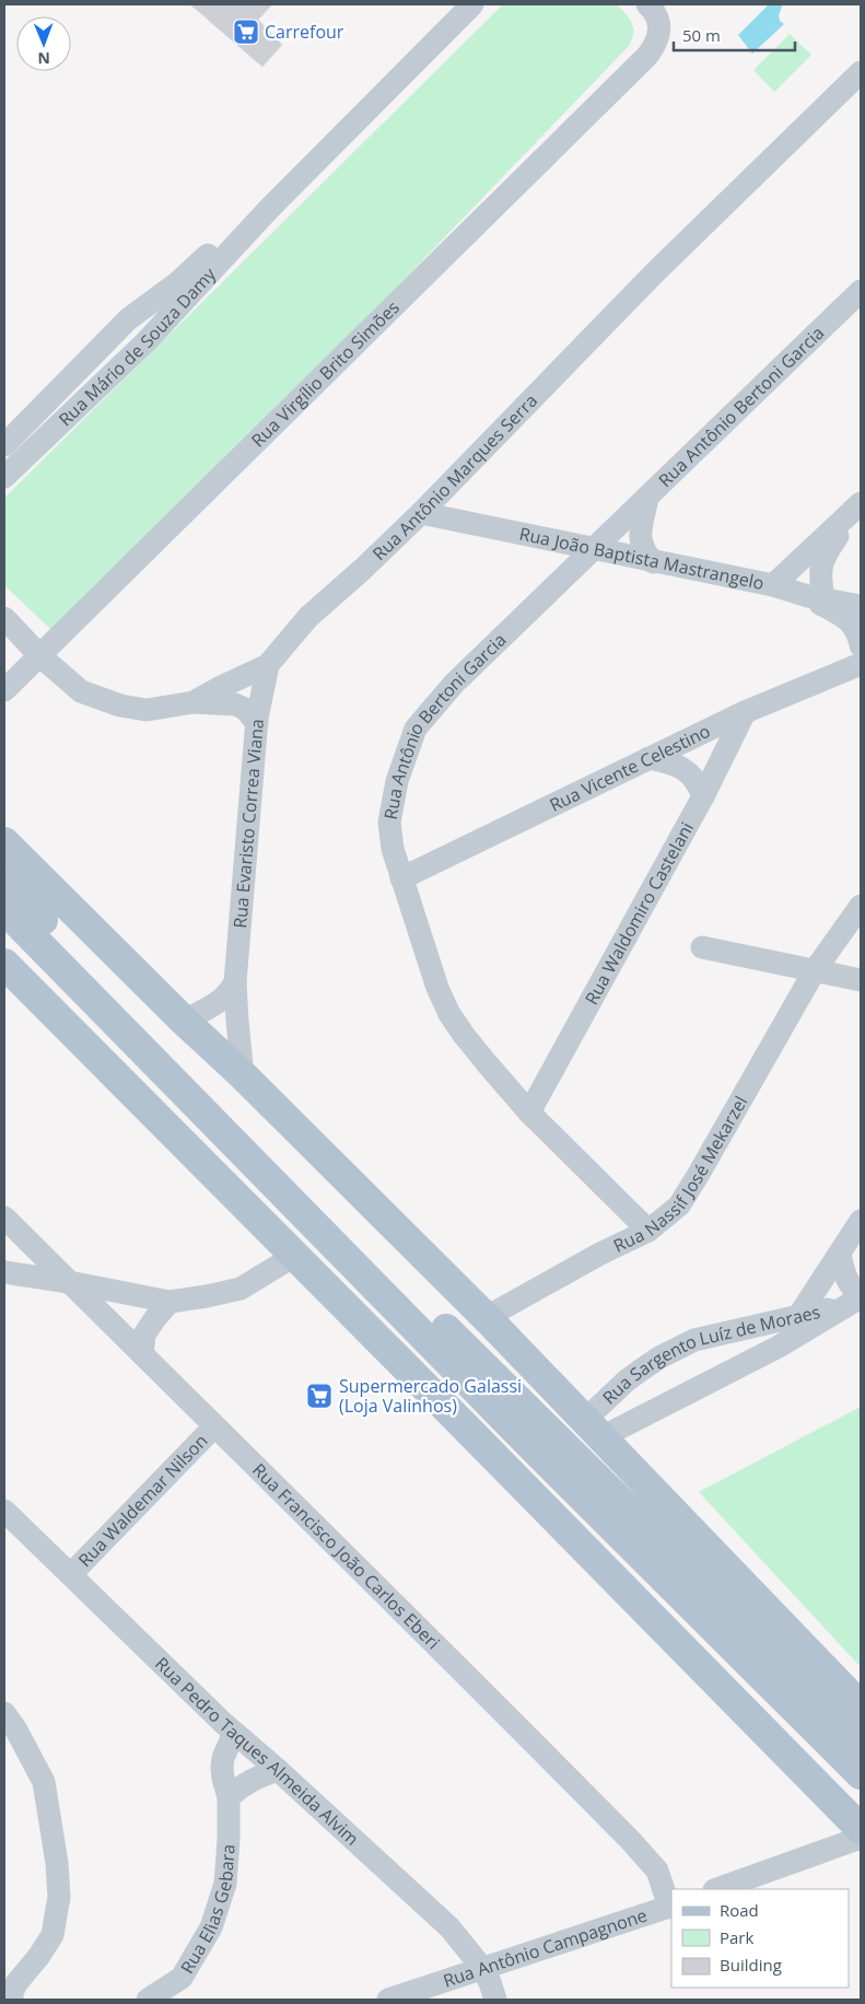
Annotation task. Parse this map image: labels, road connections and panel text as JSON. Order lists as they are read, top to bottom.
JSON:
{
  "streets": {
    "street": [
      "Rua Mário de Souza Damy",
      "Rua Virgílio Brito Simões",
      "Rua Antônio Bertoni Garcia",
      "Rua Antônio Marques Serra",
      "Rua João Baptista Mastrangelo",
      "Rua Vicente Celestino",
      "Rua Evaristo Correa Viana",
      "Rua Waldomiro Castelani",
      "Rua Nassif José Mekarzel",
      "Rua Sargento Luíz de Moraes",
      "Rua Waldemar Nilson",
      "Rua Francisco João Carlos Eberi",
      "Rua Pedro Taques Almeida Alvim",
      "Rua Elias Gebara",
      "Rua Antônio Campagnone"
    ]
  },
  "crossings": [
    ["Rua Virgílio Brito Simões", "Rua Antônio Marques Serra"],
    ["Rua Antônio Bertoni Garcia", "Rua João Baptista Mastrangelo"],
    ["Rua Antônio Bertoni Garcia", "Rua Vicente Celestino"],
    ["Rua Antônio Bertoni Garcia", "Rua Waldomiro Castelani"],
    ["Rua Antônio Bertoni Garcia", "Rua Nassif José Mekarzel"],
    ["Rua Antônio Marques Serra", "Rua João Baptista Mastrangelo"],
    ["Rua Antônio Marques Serra", "Rua Evaristo Correa Viana"],
    ["Rua Vicente Celestino", "Rua Waldomiro Castelani"],
    ["Rua Waldemar Nilson", "Rua Francisco João Carlos Eberi"],
    ["Rua Waldemar Nilson", "Rua Pedro Taques Almeida Alvim"],
    ["Rua Francisco João Carlos Eberi", "Rua Antônio Campagnone"],
    ["Rua Pedro Taques Almeida Alvim", "Rua Elias Gebara"],
    ["Rua Pedro Taques Almeida Alvim", "Rua Antônio Campagnone"]
  ],
  "places": {
    "supermarket": ["Carrefour", "Supermercado Galassi (Loja Valinhos)"]
  },
  "legend": ["Road", "Park", "Building"],
  "scale_bar": "50 m",
  "north": "bottom"
}
